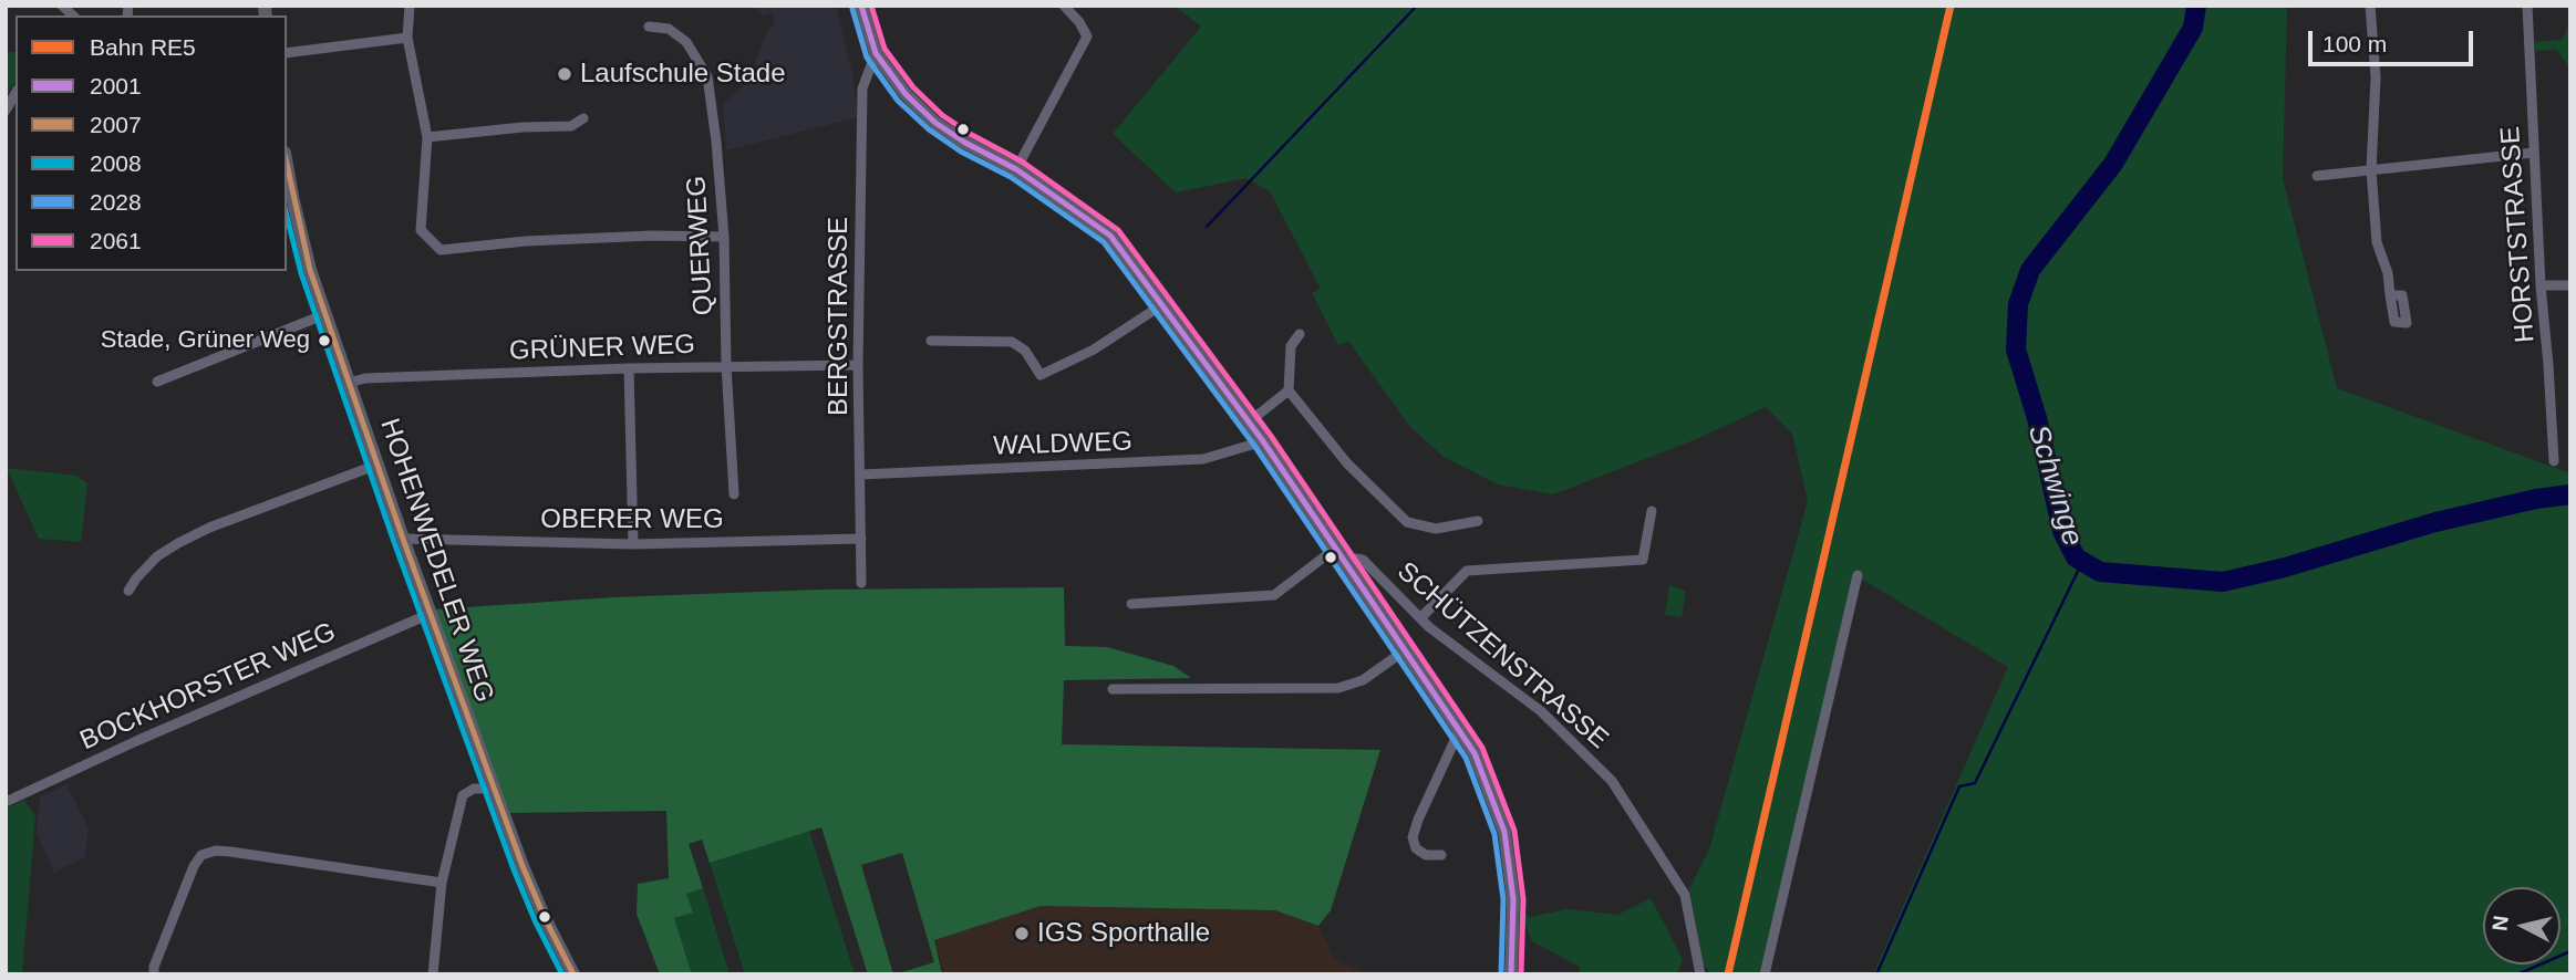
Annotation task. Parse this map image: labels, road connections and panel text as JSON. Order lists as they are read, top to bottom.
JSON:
{
  "streets": {
    "main road": ["HOHENWEDELER WEG"],
    "street": [
      "HORSTSTRASSE",
      "QUERWEG",
      "BERGSTRASSE",
      "GRÜNER WEG",
      "WALDWEG",
      "OBERER WEG",
      "SCHÜTZENSTRASSE",
      "BOCKHORSTER WEG"
    ]
  },
  "crossings": [
    ["QUERWEG", "GRÜNER WEG"],
    ["BERGSTRASSE", "GRÜNER WEG"],
    ["BERGSTRASSE", "WALDWEG"],
    ["BERGSTRASSE", "OBERER WEG"],
    ["GRÜNER WEG", "HOHENWEDELER WEG"],
    ["OBERER WEG", "HOHENWEDELER WEG"],
    ["HOHENWEDELER WEG", "BOCKHORSTER WEG"]
  ],
  "water": ["Schwinge"],
  "places": ["Laufschule Stade", "Stade, Grüner Weg", "IGS Sporthalle"],
  "lines": [
    "rail line RE5",
    "transit line 2001",
    "transit line 2061",
    "transit line 2028",
    "transit line 2007",
    "transit line 2008"
  ],
  "legend": [
    "Bahn RE5",
    "2001",
    "2007",
    "2008",
    "2028",
    "2061"
  ],
  "scale_bar": "100 m",
  "north": "left"
}
